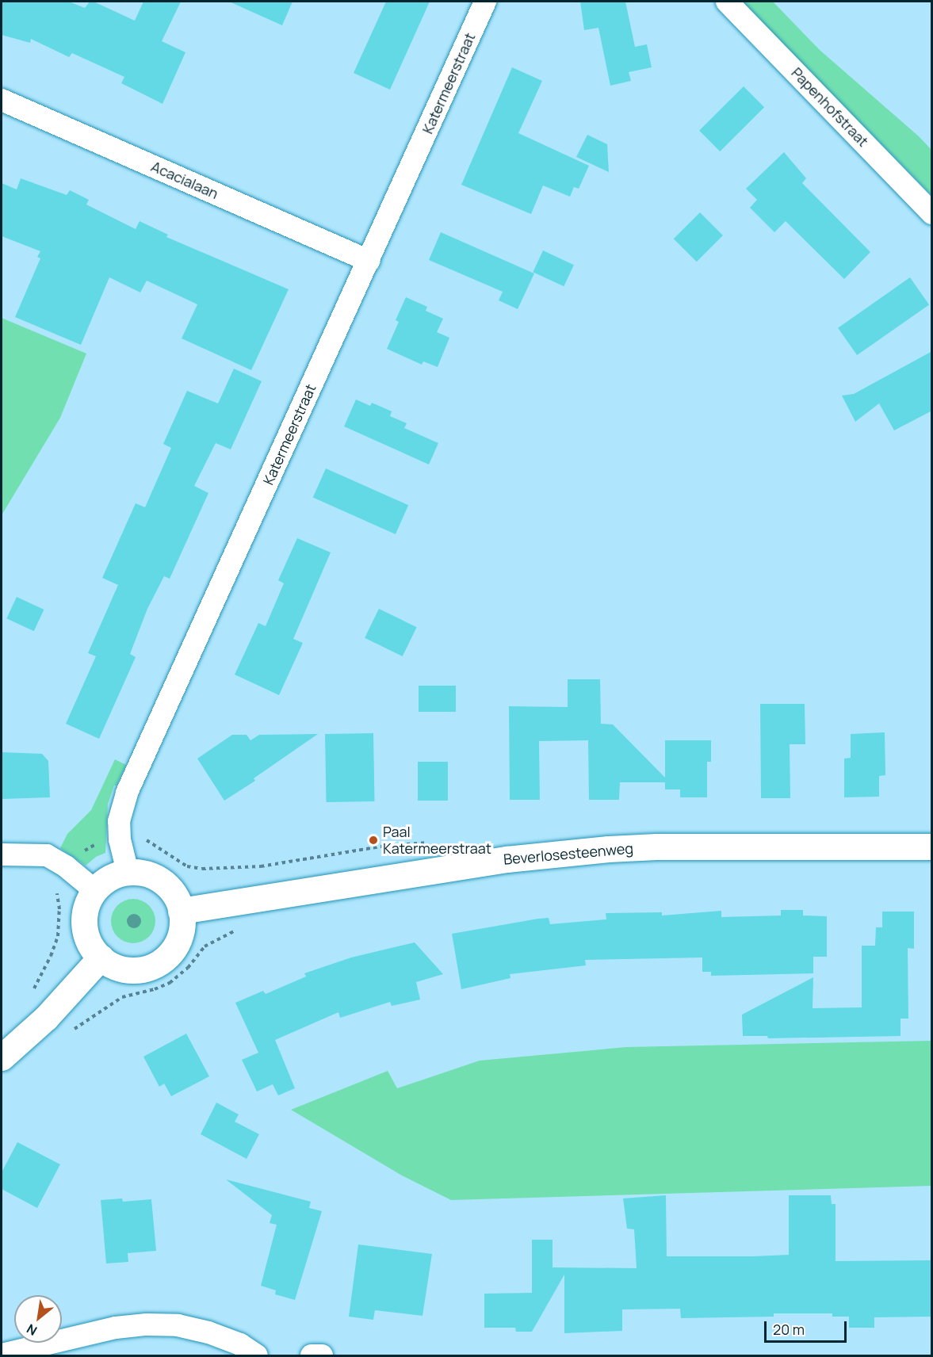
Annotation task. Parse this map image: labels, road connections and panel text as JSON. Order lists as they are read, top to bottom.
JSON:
{
  "streets": {
    "street": [
      "Katermeerstraat",
      "Papenhofstraat",
      "Acacialaan",
      "Beverlosesteenweg"
    ]
  },
  "crossings": [
    ["Katermeerstraat", "Acacialaan"],
    ["Katermeerstraat", "Beverlosesteenweg"]
  ],
  "places": ["Paal Katermeerstraat"],
  "scale_bar": "20 m",
  "north": "bottom left"
}
